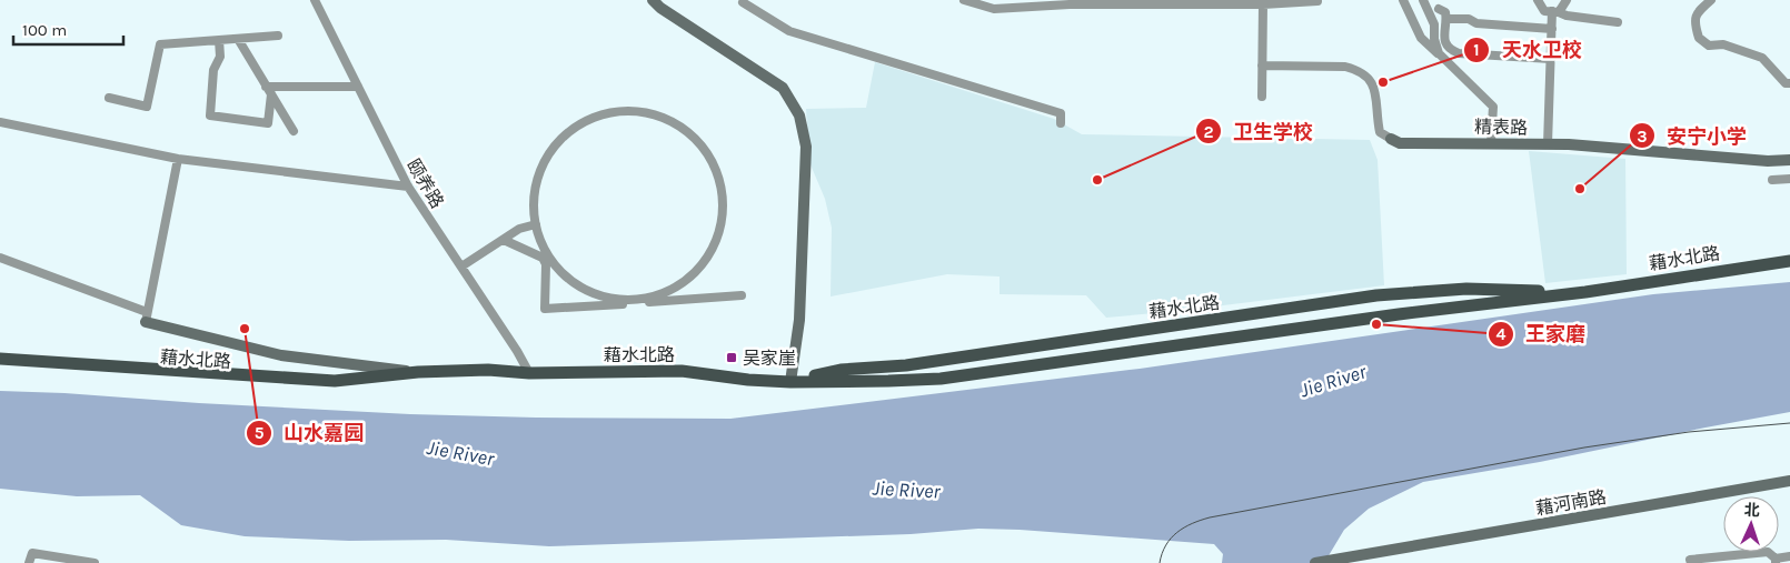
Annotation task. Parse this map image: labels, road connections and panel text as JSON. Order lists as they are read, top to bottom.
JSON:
{
  "streets": {
    "main road": ["精表路", "藉水北路", "藉河南路"],
    "street": ["颐养路"]
  },
  "crossings": [
    ["颐养路", "藉水北路"]
  ],
  "water": ["Jie River"],
  "places": {
    "other": [
      "天水卫校",
      "卫生学校",
      "安宁小学",
      "王家磨",
      "山水嘉园"
    ],
    "transit": ["吴家崖"]
  },
  "scale_bar": "100 m",
  "north": "top"
}
